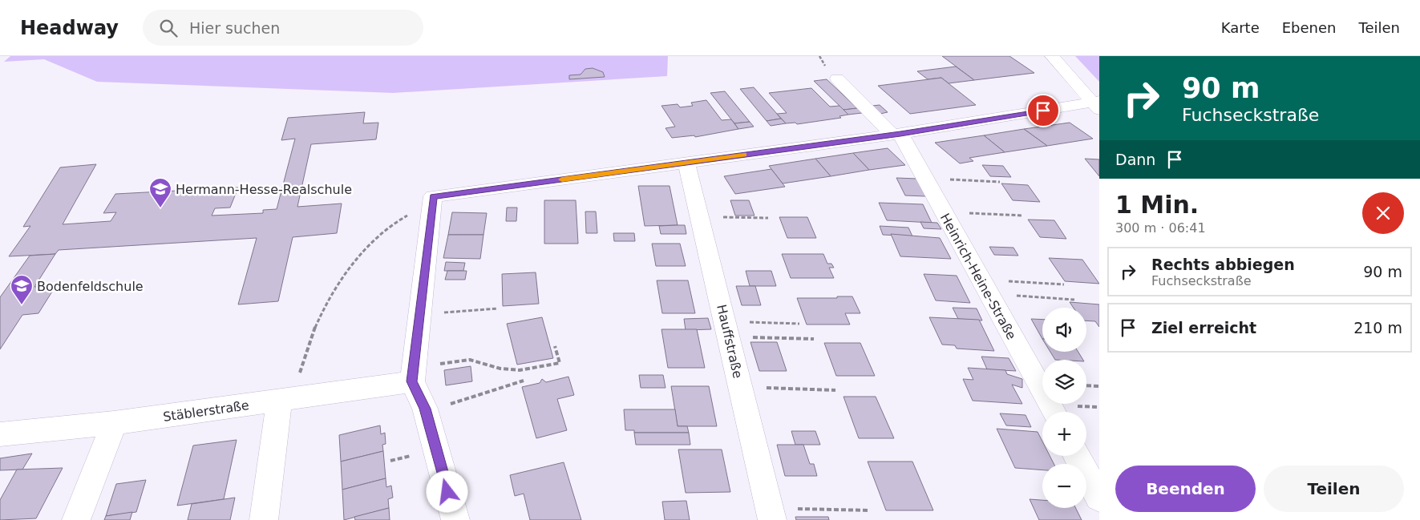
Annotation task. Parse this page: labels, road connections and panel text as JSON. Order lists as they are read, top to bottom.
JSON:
{
  "streets": {
    "street": ["Heinrich-Heine-Straße", "Hauffstraße", "Stäblerstraße"]
  },
  "places": {
    "school or university": ["Hermann-Hesse-Realschule", "Bodenfeldschule"]
  },
  "page": {
    "header": "Headway",
    "search": "Hier suchen",
    "nav": ["Karte", "Ebenen", "Teilen"],
    "turn": ["90 m", "Fuchseckstraße"],
    "then": "Dann",
    "heading": ["1 Min.", "300 m · 06:41"],
    "list": [
      {
        "name": "Rechts abbiegen",
        "note": "Fuchseckstraße",
        "value": "90 m"
      },
      {
        "name": "Ziel erreicht",
        "value": "210 m"
      }
    ],
    "map_buttons": ["+", "−"],
    "buttons": ["Beenden", "Teilen"]
  }
}
